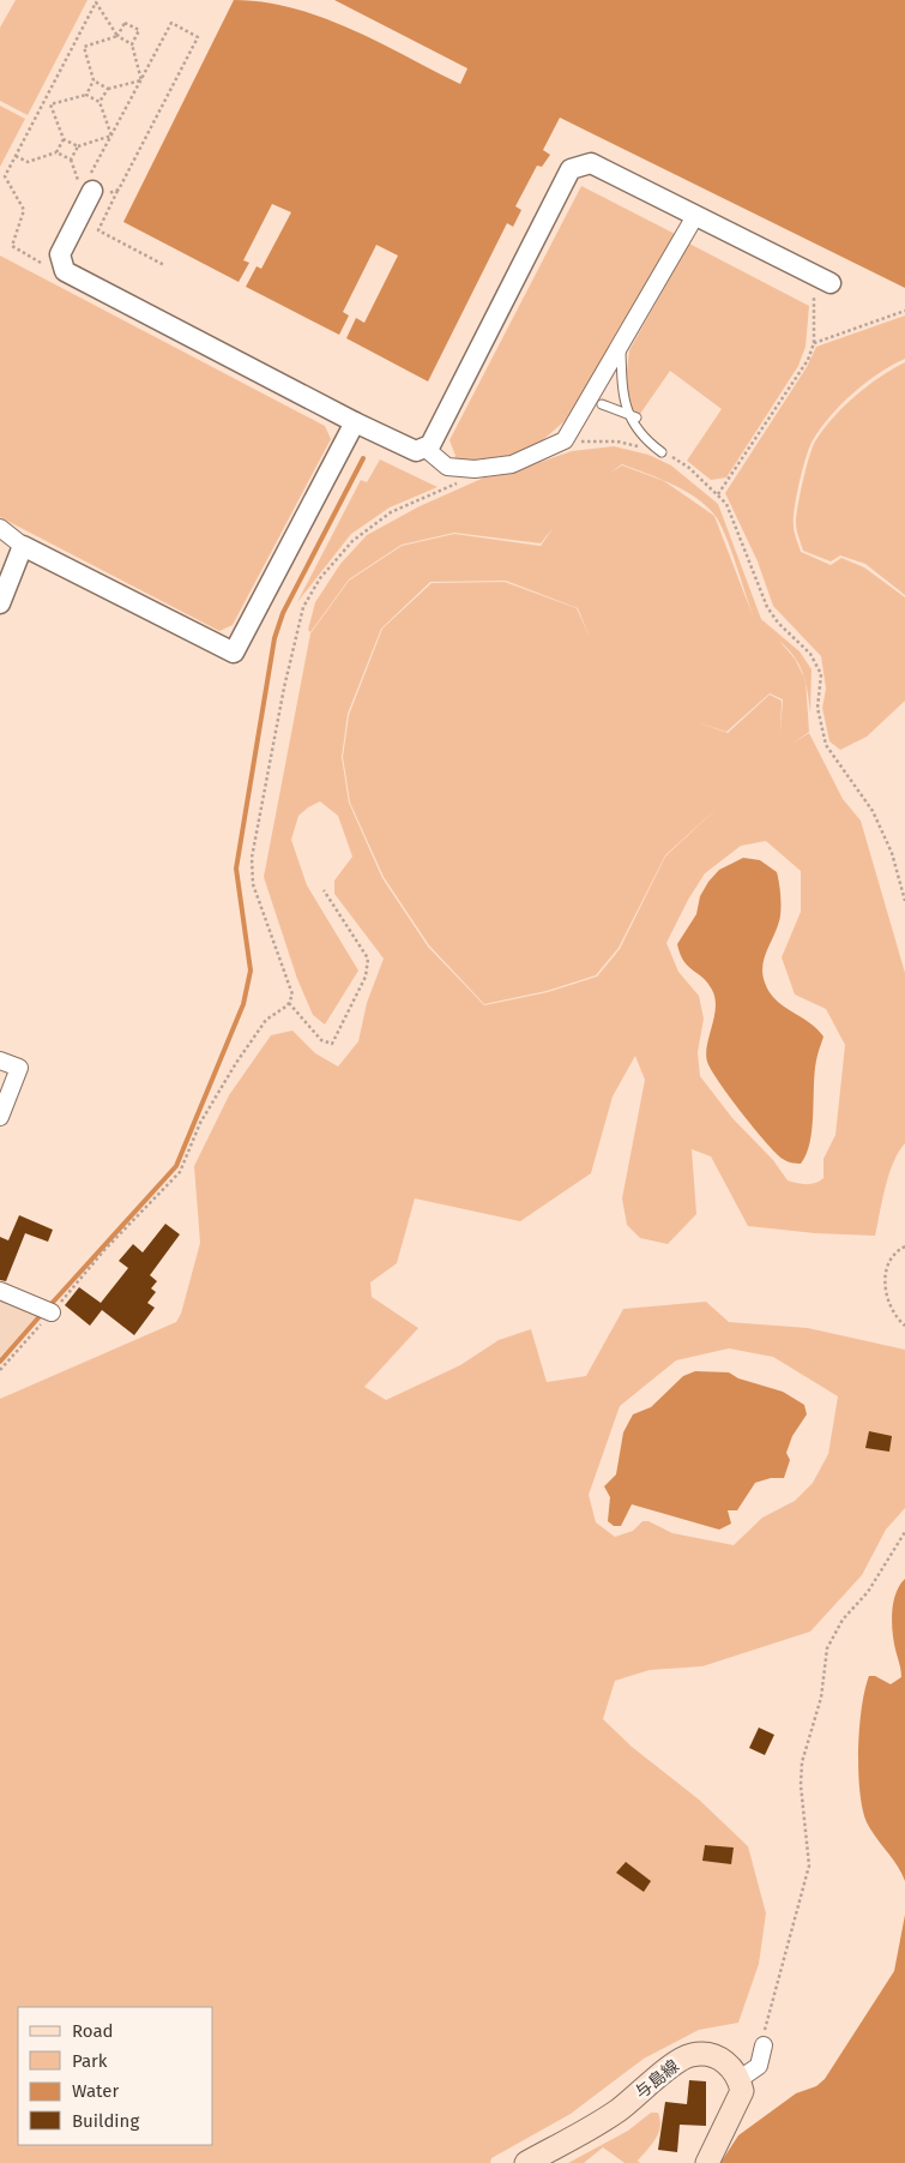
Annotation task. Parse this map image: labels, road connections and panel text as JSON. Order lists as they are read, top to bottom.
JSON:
{
  "streets": {
    "main road": ["与島線"]
  },
  "legend": [
    "Road",
    "Park",
    "Water",
    "Building"
  ]
}
